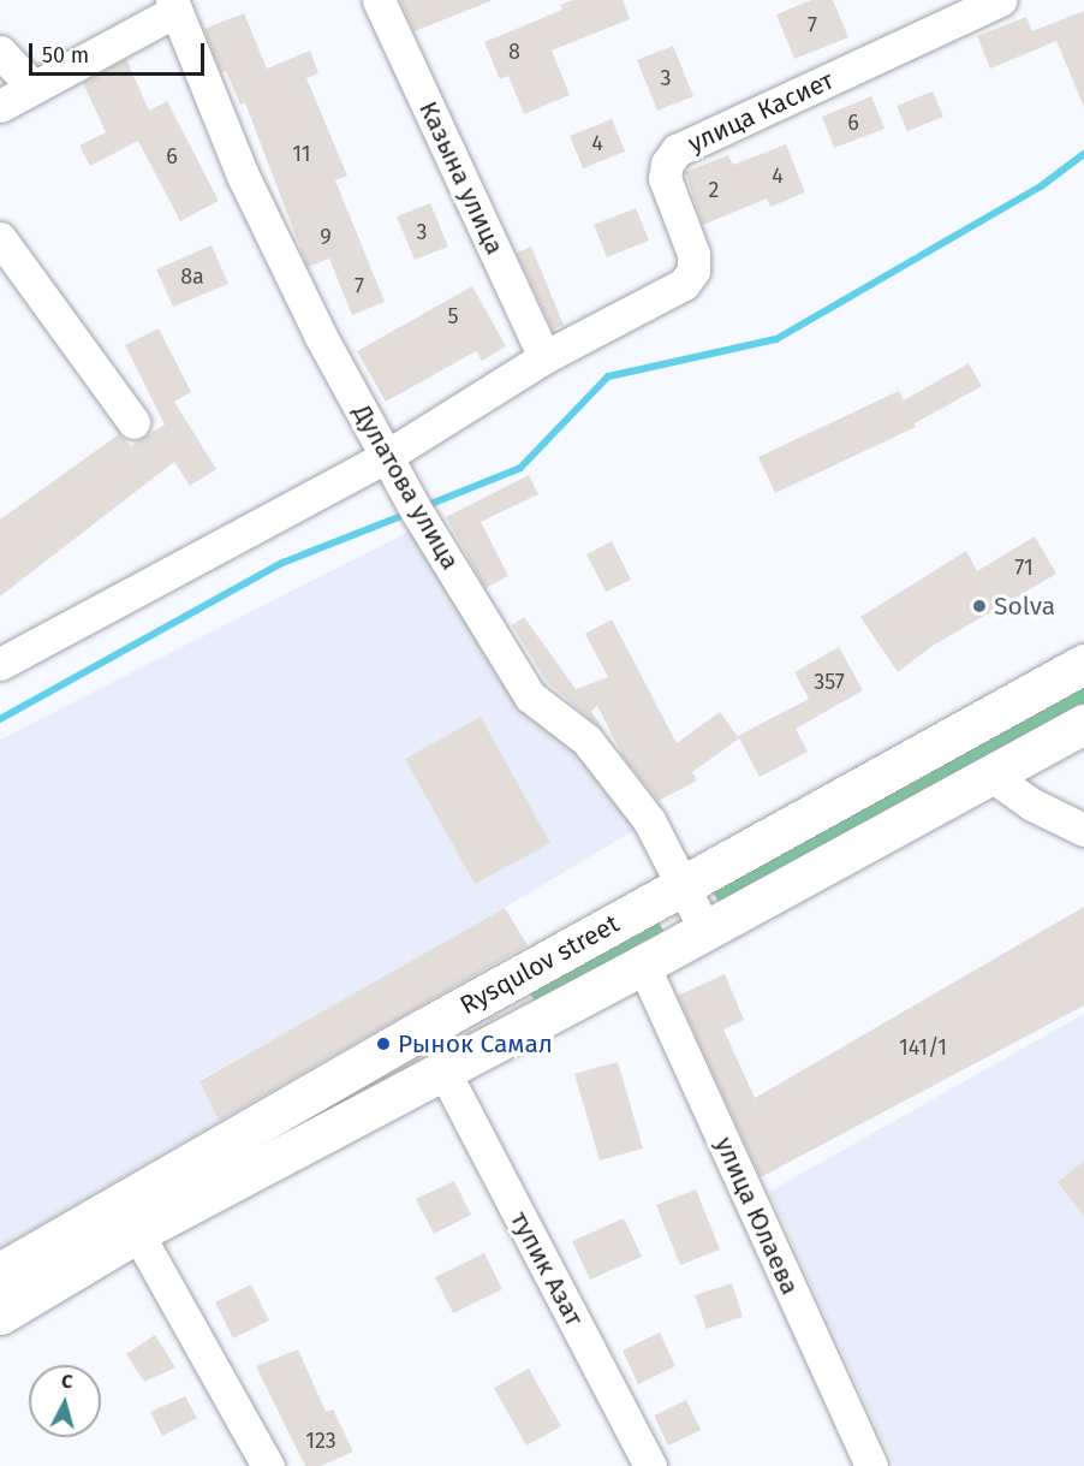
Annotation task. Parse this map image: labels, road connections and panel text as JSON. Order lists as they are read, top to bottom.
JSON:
{
  "streets": {
    "main road": ["Rysqulov street"],
    "street": [
      "улица Касиет",
      "Казына улица",
      "Дулатова улица",
      "улица Юлаева",
      "тупик Азат"
    ]
  },
  "crossings": [
    ["улица Касиет", "Казына улица"],
    ["Дулатова улица", "Rysqulov street"],
    ["Rysqulov street", "улица Юлаева"],
    ["Rysqulov street", "тупик Азат"]
  ],
  "places": ["Solva", "Рынок Самал"],
  "house_numbers": [
    "7",
    "8",
    "3",
    "6",
    "4",
    "11",
    "6",
    "4",
    "2",
    "3",
    "9",
    "8а",
    "7",
    "5",
    "71",
    "357",
    "141/1",
    "123"
  ],
  "scale_bar": "50 m",
  "north": "top"
}
